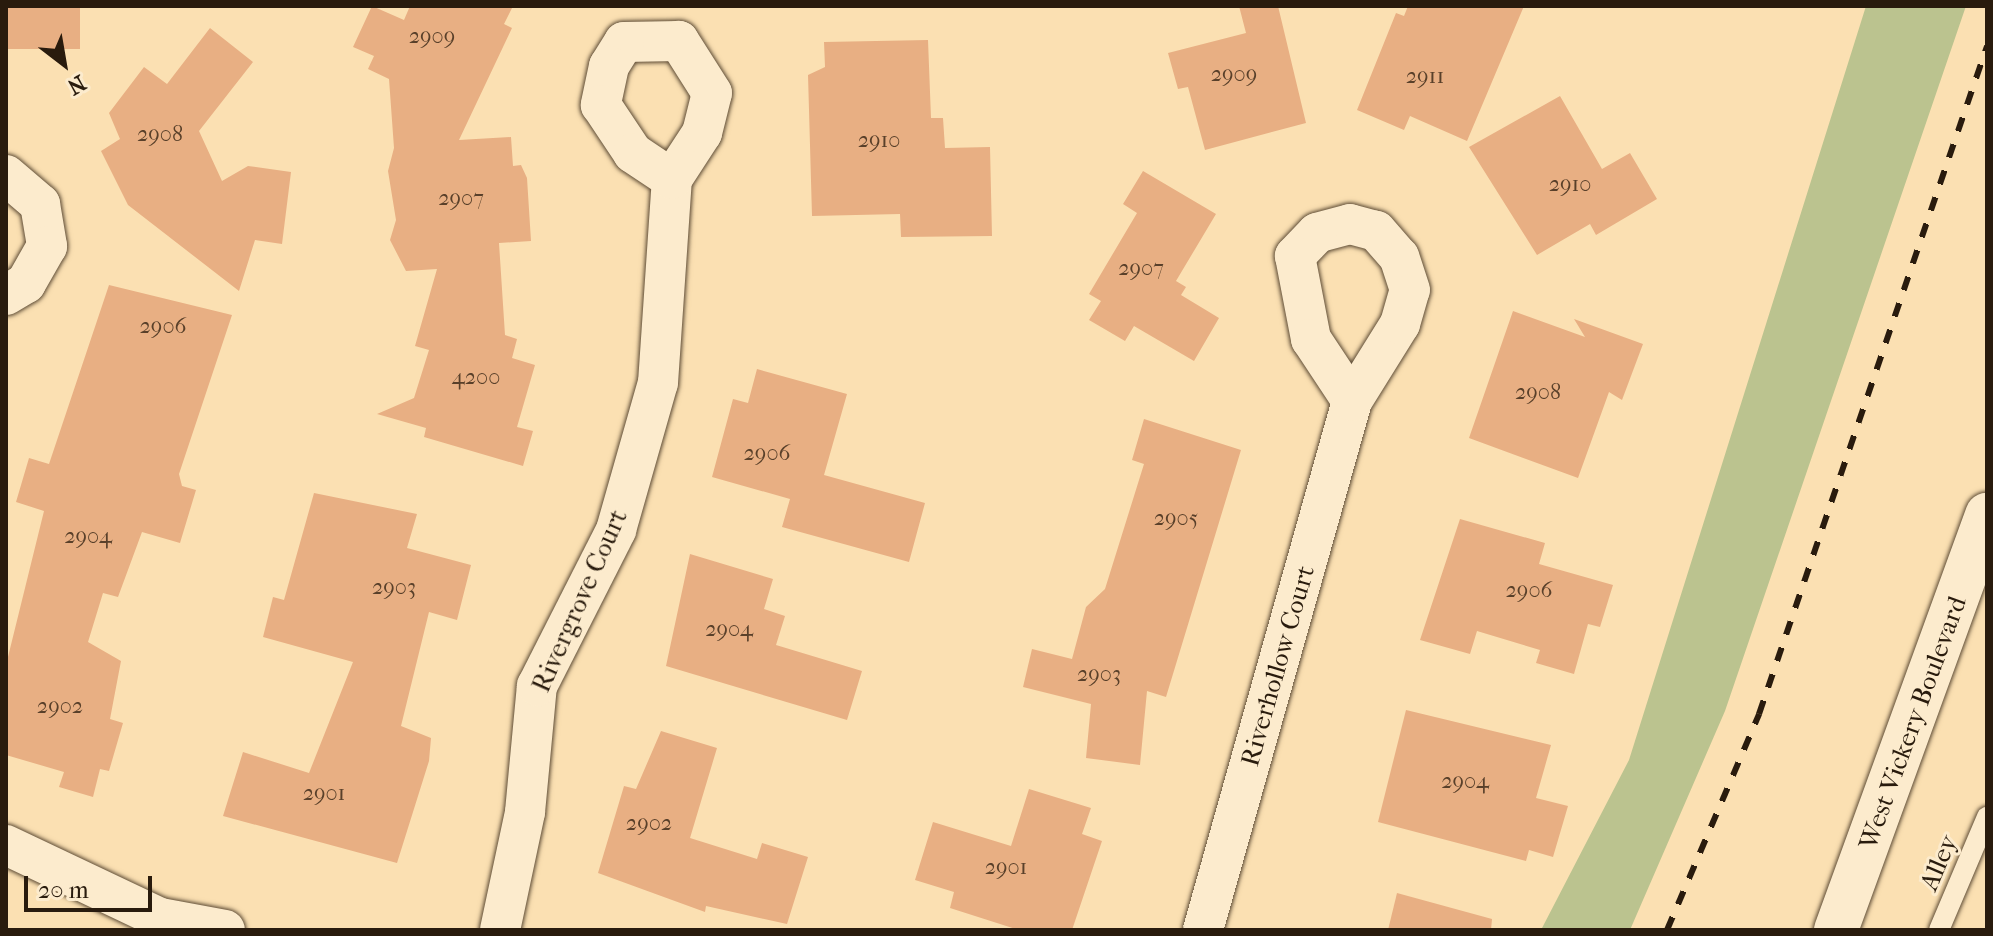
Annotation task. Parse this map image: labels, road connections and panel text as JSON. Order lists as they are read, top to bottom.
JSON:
{
  "streets": {
    "main road": ["West Vickery Boulevard"],
    "street": ["Rivergrove Court", "Riverhollow Court"],
    "lane": ["Alley"]
  },
  "house_numbers": [
    "2909",
    "2909",
    "2911",
    "2908",
    "2910",
    "2910",
    "2907",
    "2907",
    "2906",
    "4200",
    "2908",
    "2906",
    "2905",
    "2904",
    "2903",
    "2906",
    "2904",
    "2903",
    "2902",
    "2904",
    "2901",
    "2902",
    "2901"
  ],
  "scale_bar": "20 m",
  "north": "bottom right"
}
